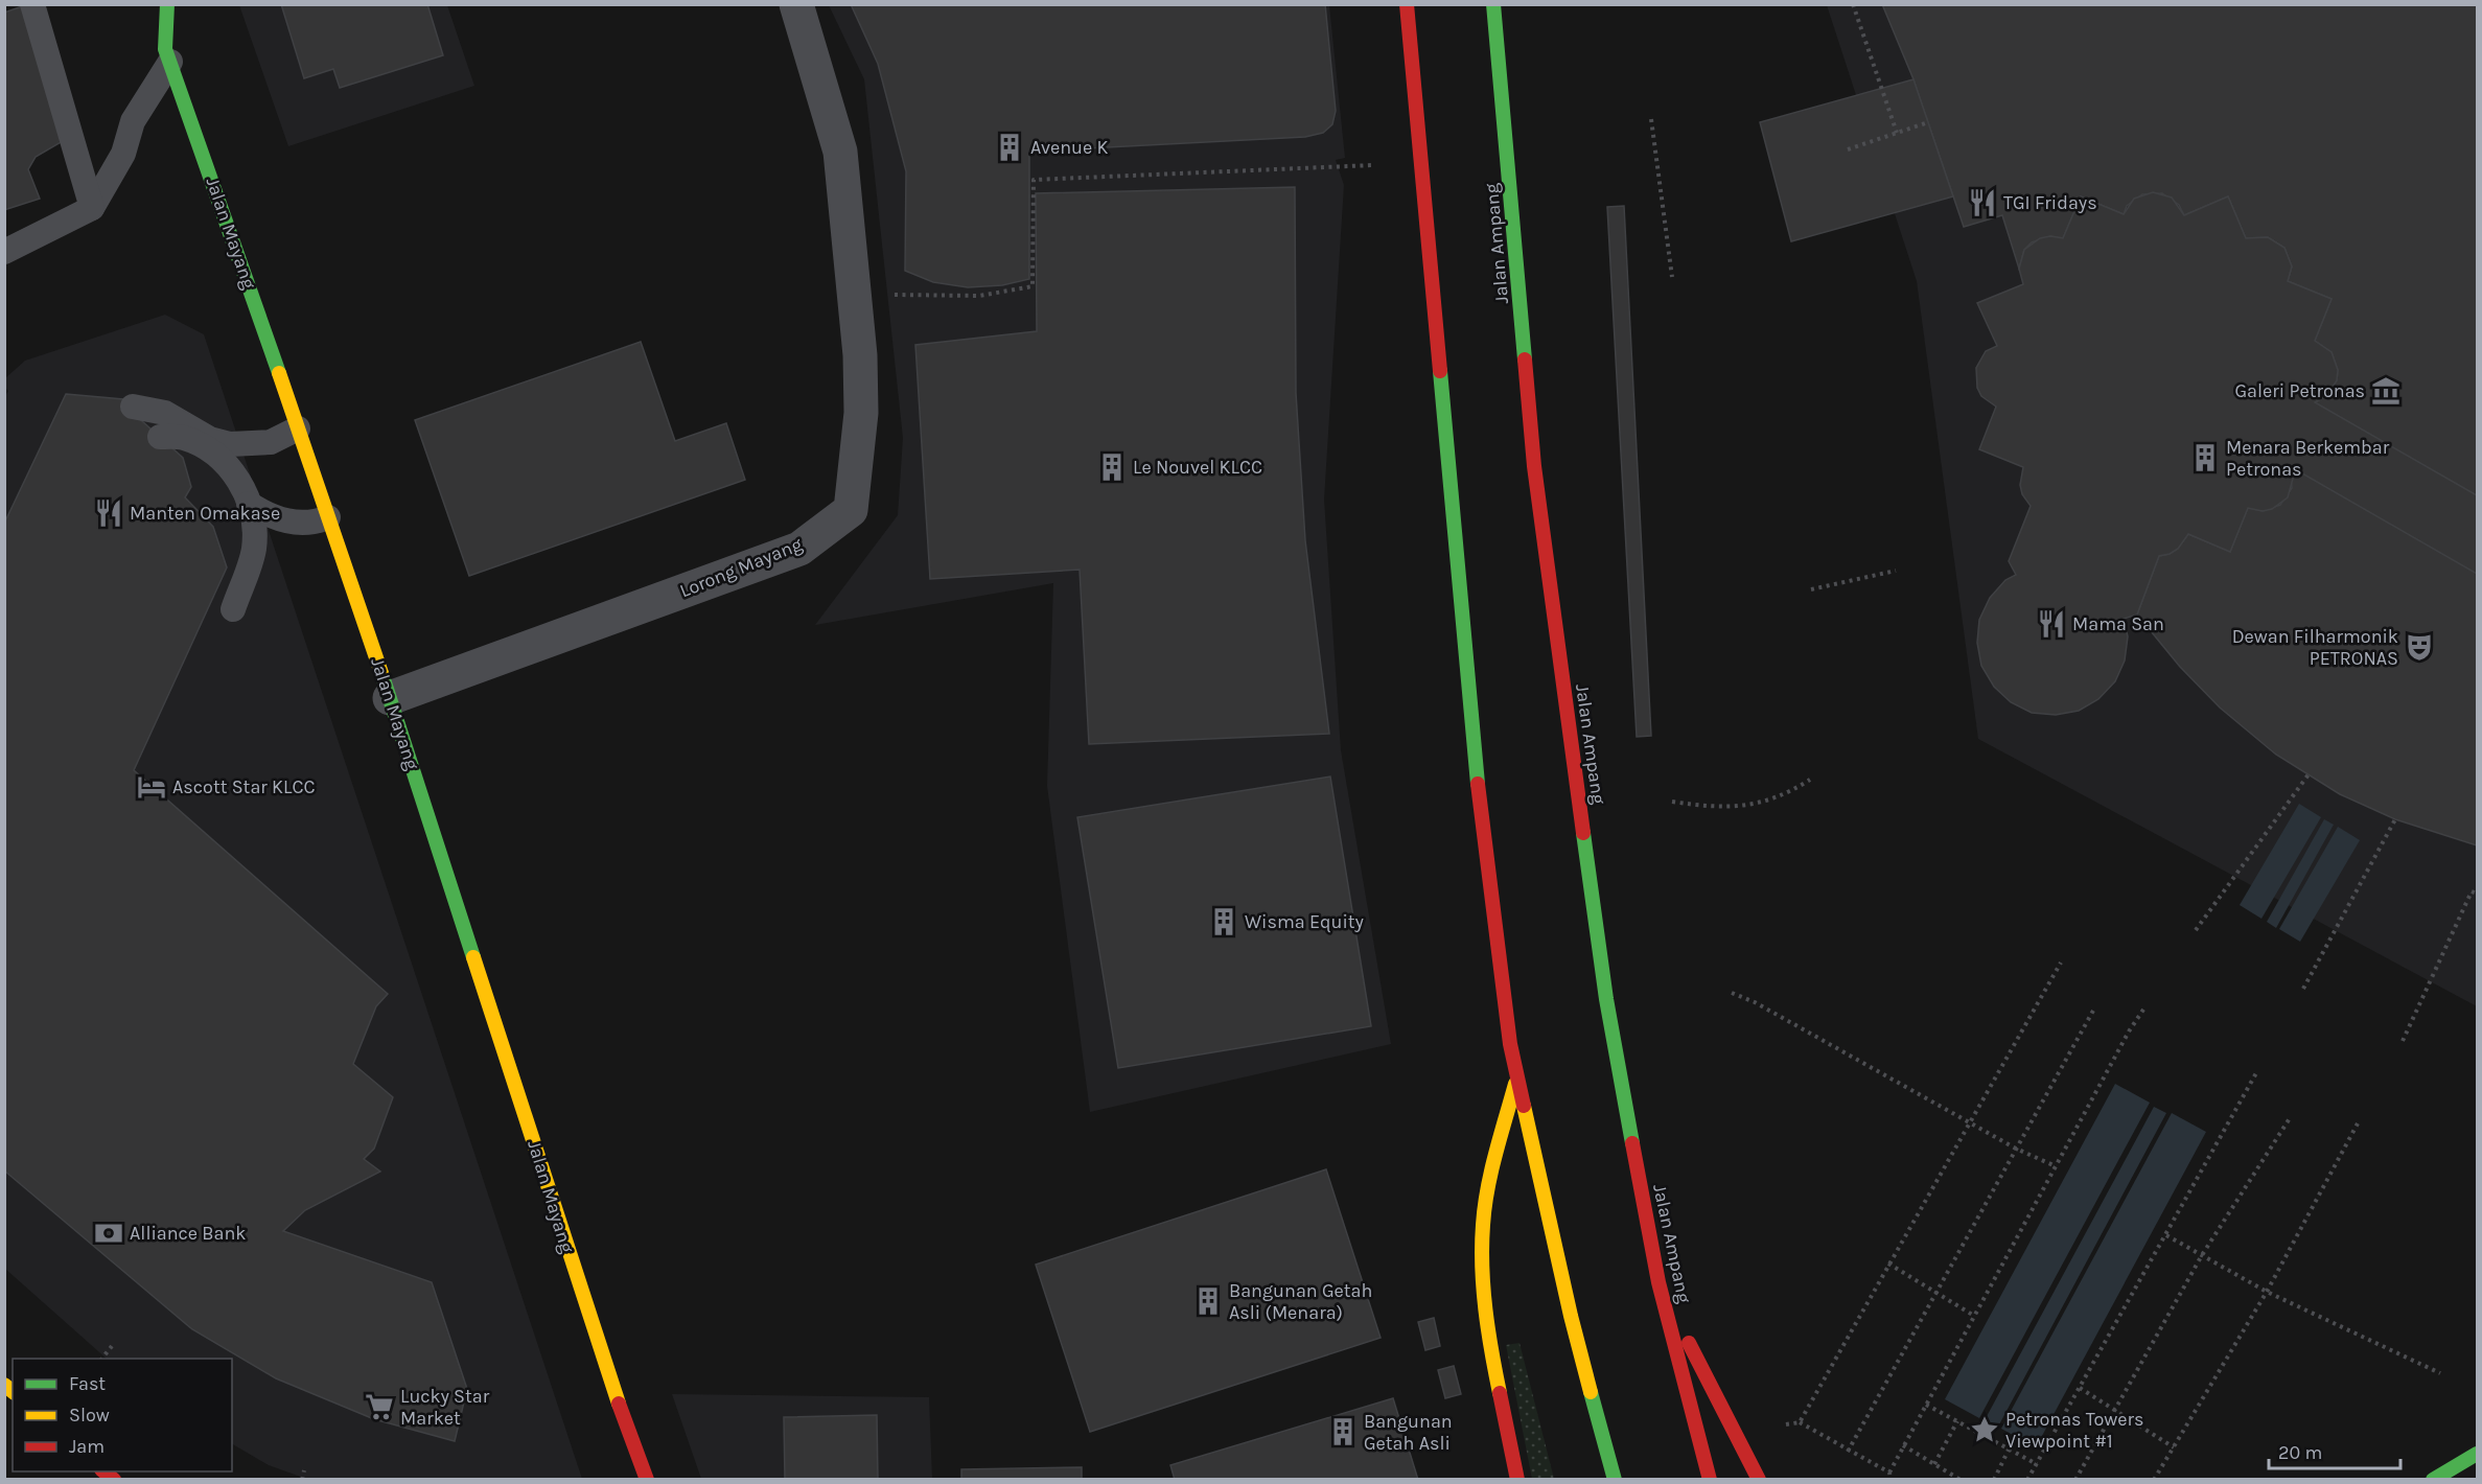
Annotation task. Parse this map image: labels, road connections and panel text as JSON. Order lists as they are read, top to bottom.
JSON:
{
  "streets": {
    "main road": ["Jalan Mayang", "Jalan Ampang"],
    "street": ["Lorong Mayang"]
  },
  "crossings": [
    ["Jalan Mayang", "Lorong Mayang"]
  ],
  "places": {
    "building": [
      "Avenue K",
      "Menara Berkembar Petronas",
      "Le Nouvel KLCC",
      "Wisma Equity",
      "Bangunan Getah Asli (Menara)",
      "Bangunan Getah Asli"
    ],
    "restaurant": ["TGI Fridays", "Manten Omakase", "Mama San"],
    "museum": ["Galeri Petronas"],
    "theatre": ["Dewan Filharmonik PETRONAS"],
    "hotel": ["Ascott Star KLCC"],
    "bank": ["Alliance Bank"],
    "supermarket": ["Lucky Star Market"],
    "place": ["Petronas Towers Viewpoint #1"]
  },
  "legend": ["Fast", "Slow", "Jam"],
  "scale_bar": "20 m"
}
